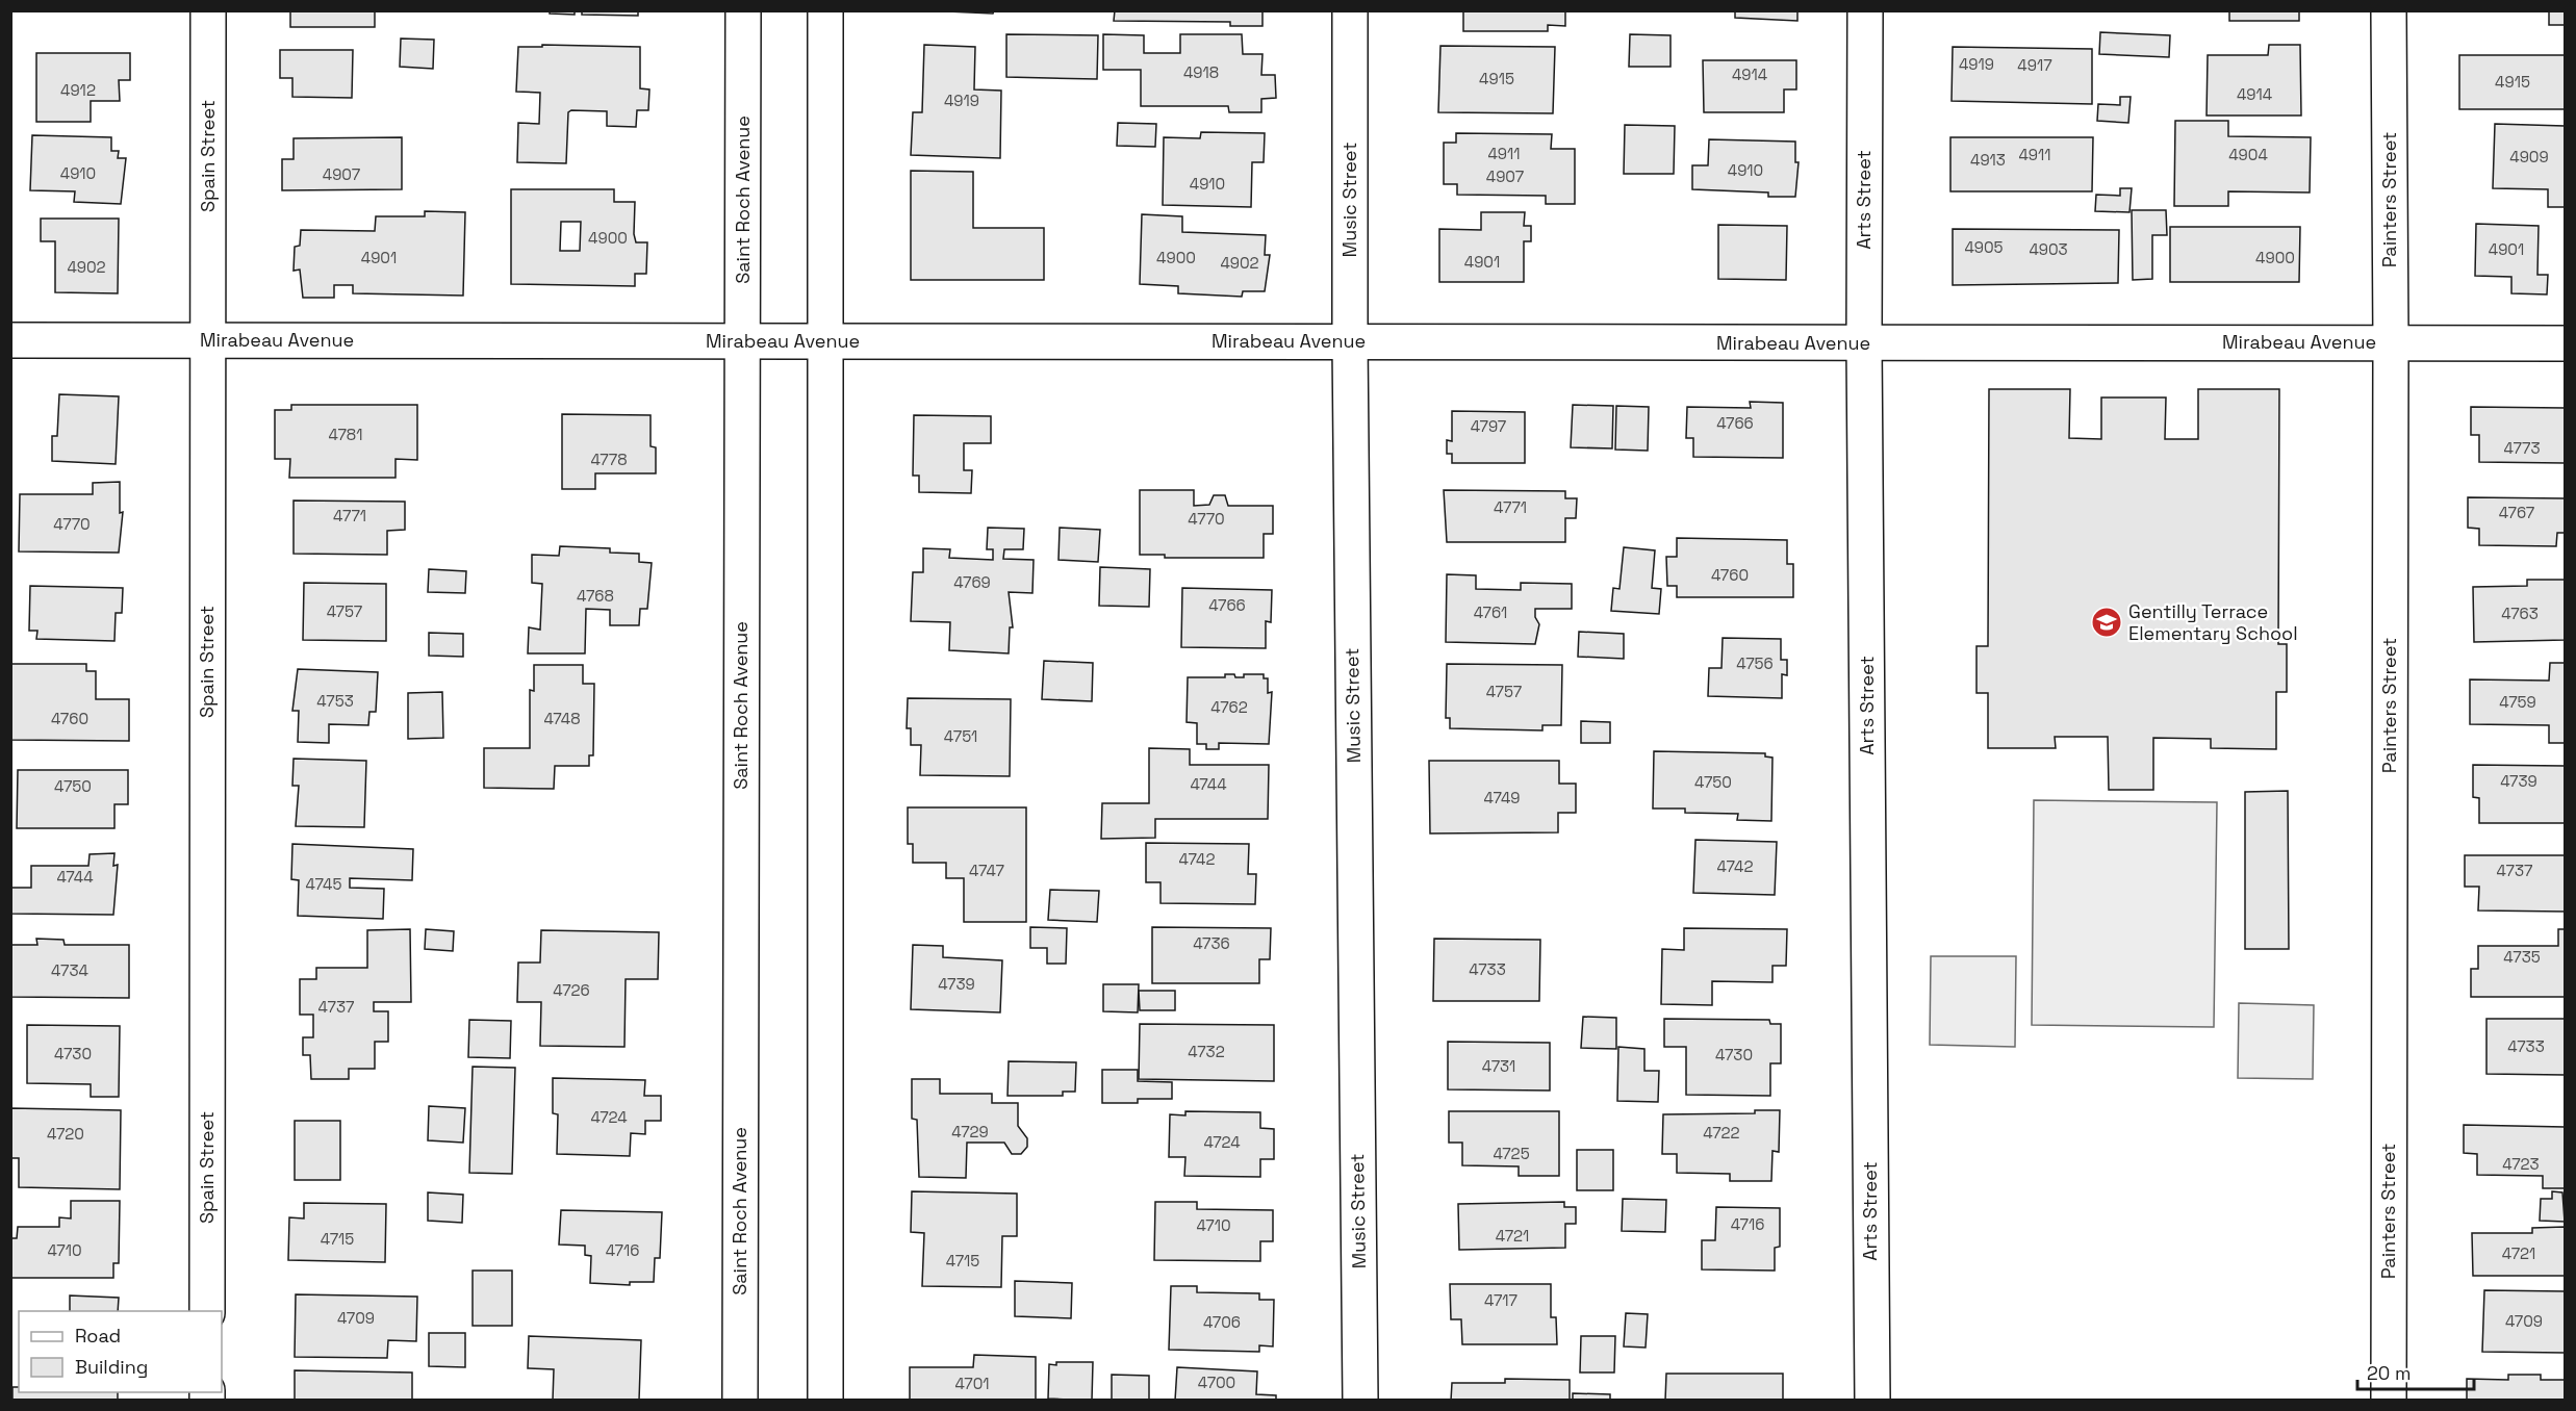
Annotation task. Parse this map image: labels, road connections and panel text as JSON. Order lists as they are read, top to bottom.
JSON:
{
  "streets": {
    "street": [
      "Spain Street",
      "Saint Roch Avenue",
      "Music Street",
      "Arts Street",
      "Painters Street",
      "Mirabeau Avenue"
    ]
  },
  "crossings": [
    ["Spain Street", "Mirabeau Avenue"],
    ["Saint Roch Avenue", "Mirabeau Avenue"],
    ["Music Street", "Mirabeau Avenue"],
    ["Arts Street", "Mirabeau Avenue"],
    ["Painters Street", "Mirabeau Avenue"]
  ],
  "places": {
    "school or university": ["Gentilly Terrace Elementary School"]
  },
  "house_numbers": [
    "4919",
    "4917",
    "4918",
    "4914",
    "4915",
    "4915",
    "4912",
    "4914",
    "4919",
    "4911",
    "4911",
    "4904",
    "4909",
    "4913",
    "4910",
    "4910",
    "4907",
    "4907",
    "4910",
    "4900",
    "4905",
    "4903",
    "4901",
    "4901",
    "4900",
    "4900",
    "4901",
    "4902",
    "4902",
    "4766",
    "4797",
    "4781",
    "4773",
    "4778",
    "4771",
    "4767",
    "4771",
    "4770",
    "4770",
    "4760",
    "4769",
    "4768",
    "4766",
    "4757",
    "4761",
    "4763",
    "4756",
    "4757",
    "4753",
    "4759",
    "4762",
    "4760",
    "4748",
    "4751",
    "4739",
    "4750",
    "4744",
    "4750",
    "4749",
    "4742",
    "4742",
    "4747",
    "4737",
    "4744",
    "4745",
    "4736",
    "4735",
    "4733",
    "4734",
    "4739",
    "4726",
    "4737",
    "4733",
    "4732",
    "4730",
    "4730",
    "4731",
    "4724",
    "4729",
    "4722",
    "4720",
    "4724",
    "4725",
    "4723",
    "4716",
    "4710",
    "4721",
    "4715",
    "4710",
    "4716",
    "4721",
    "4715",
    "4717",
    "4709",
    "4709",
    "4706",
    "4700",
    "4701"
  ],
  "legend": ["Road", "Building"],
  "scale_bar": "20 m"
}
